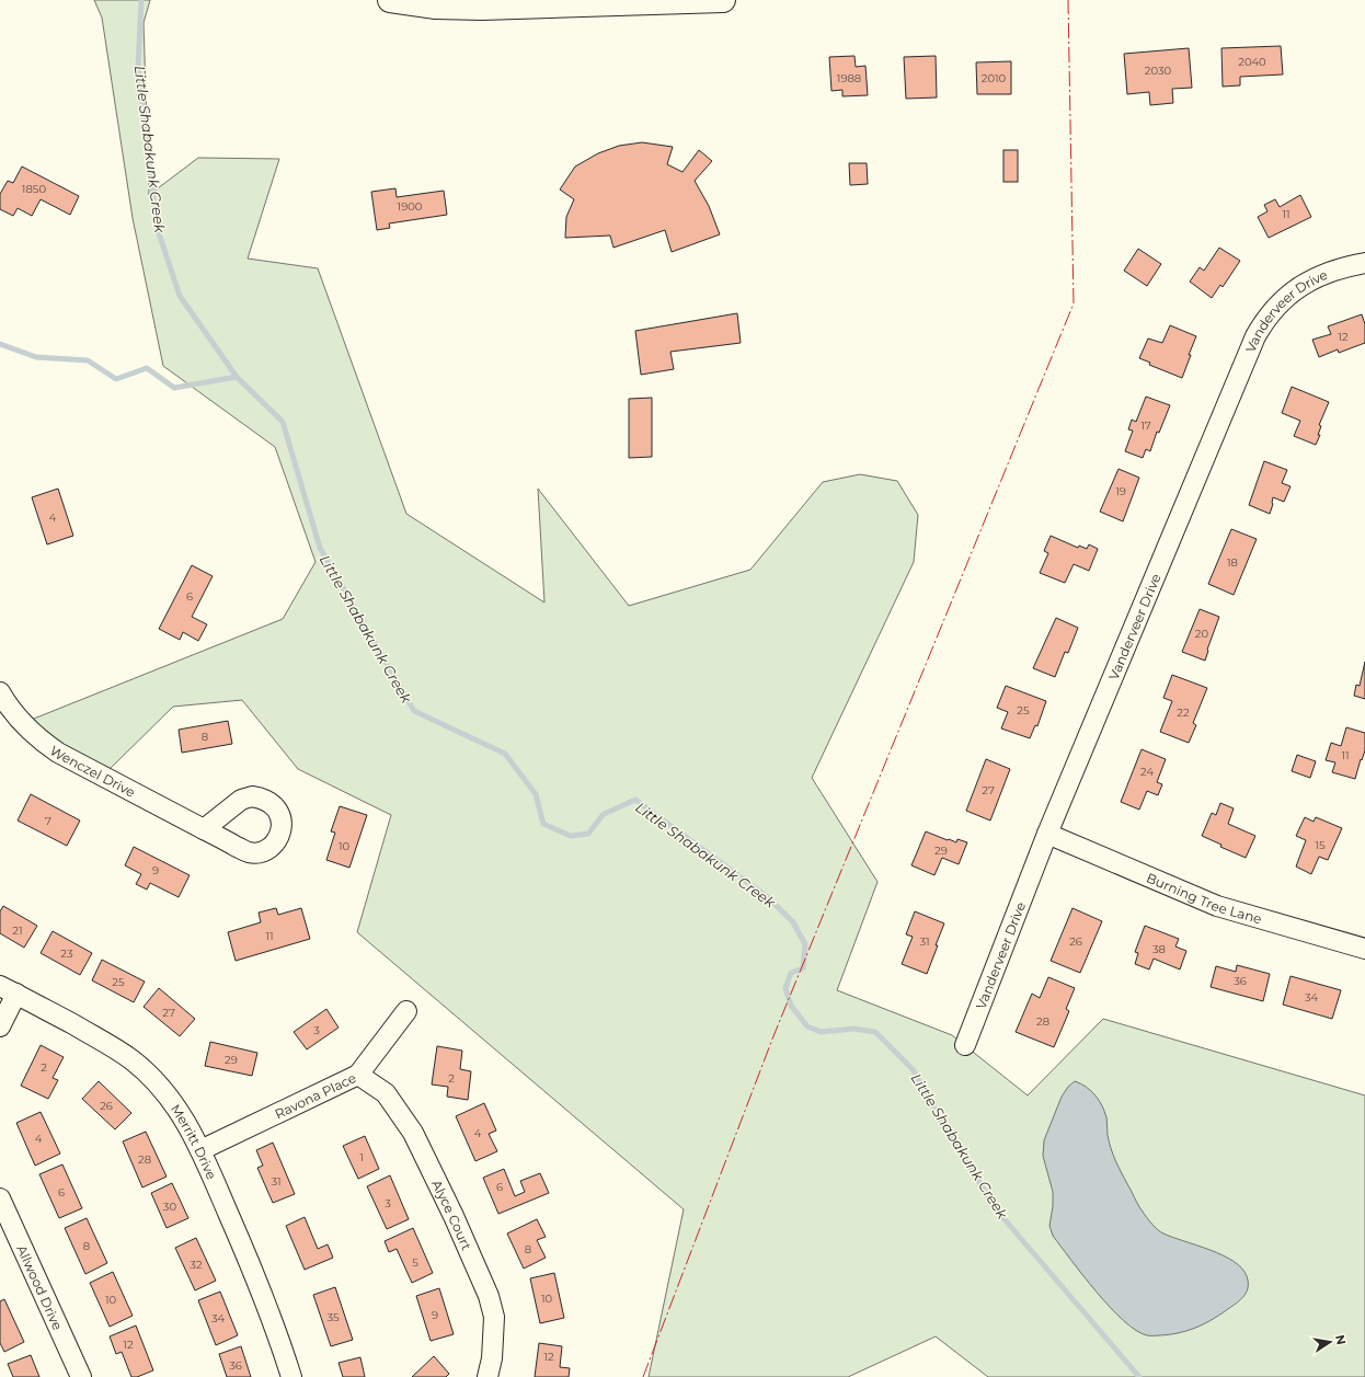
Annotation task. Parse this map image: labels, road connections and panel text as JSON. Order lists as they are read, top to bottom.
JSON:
{
  "streets": {
    "street": [
      "Vanderveer Drive",
      "Wenczel Drive",
      "Burning Tree Lane",
      "Ravona Place",
      "Merritt Drive",
      "Alyce Court",
      "Allwood Drive"
    ]
  },
  "crossings": [
    ["Vanderveer Drive", "Burning Tree Lane"],
    ["Ravona Place", "Merritt Drive"],
    ["Ravona Place", "Alyce Court"]
  ],
  "water": ["Little Shabakunk Creek"],
  "house_numbers": [
    "2040",
    "2030",
    "1988",
    "2010",
    "1850",
    "1900",
    "11",
    "12",
    "17",
    "19",
    "4",
    "18",
    "6",
    "20",
    "25",
    "22",
    "8",
    "11",
    "24",
    "27",
    "7",
    "15",
    "10",
    "29",
    "9",
    "21",
    "11",
    "31",
    "26",
    "38",
    "23",
    "36",
    "25",
    "34",
    "27",
    "28",
    "3",
    "29",
    "2",
    "2",
    "26",
    "4",
    "4",
    "1",
    "28",
    "31",
    "6",
    "6",
    "3",
    "30",
    "8",
    "8",
    "5",
    "32",
    "10",
    "10",
    "9",
    "35",
    "34",
    "12",
    "12",
    "36"
  ],
  "north": "right"
}
